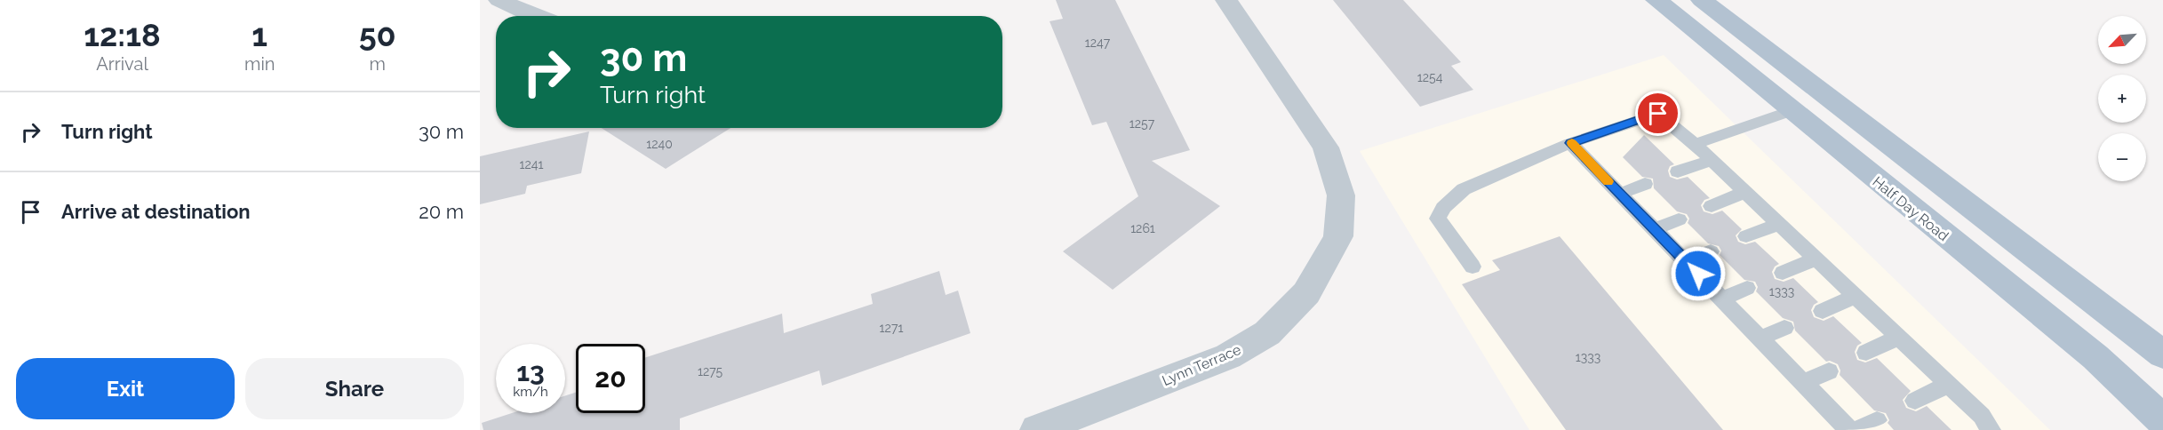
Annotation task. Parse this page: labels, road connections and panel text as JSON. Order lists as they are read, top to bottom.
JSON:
{
  "streets": {
    "main road": ["Half Day Road"],
    "street": ["Lynn Terrace"]
  },
  "house_numbers": [
    "1247",
    "1254",
    "1257",
    "1240",
    "1241",
    "1261",
    "1333",
    "1271",
    "1333",
    "1275"
  ],
  "north": "bottom left",
  "page": {
    "eta": [
      "12:18",
      "Arrival",
      "1",
      "min",
      "50",
      "m"
    ],
    "map_buttons": ["+", "−"],
    "turn": ["30 m", "Turn right"],
    "list": [
      {
        "name": "Turn right",
        "value": "30 m"
      },
      {
        "name": "Arrive at destination",
        "value": "20 m"
      }
    ],
    "speed": "13 km/h",
    "limit": "20",
    "buttons": ["Exit", "Share"]
  }
}
